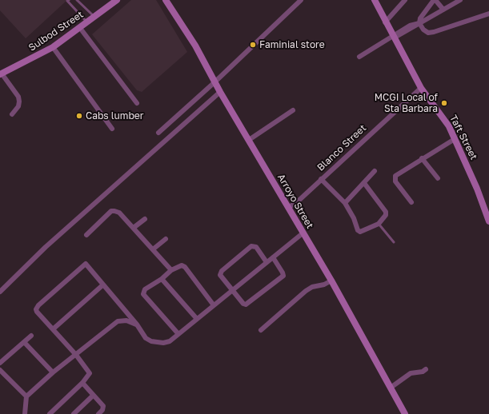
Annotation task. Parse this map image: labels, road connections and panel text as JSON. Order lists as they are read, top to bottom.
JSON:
{
  "streets": {
    "street": [
      "Sulbod Street",
      "Taft Street",
      "Blanco Street",
      "Arroyo Street"
    ]
  },
  "crossings": [
    ["Taft Street", "Blanco Street"],
    ["Blanco Street", "Arroyo Street"]
  ],
  "places": ["Faminial store", "MCGI Local of Sta Barbara", "Cabs lumber"]
}
